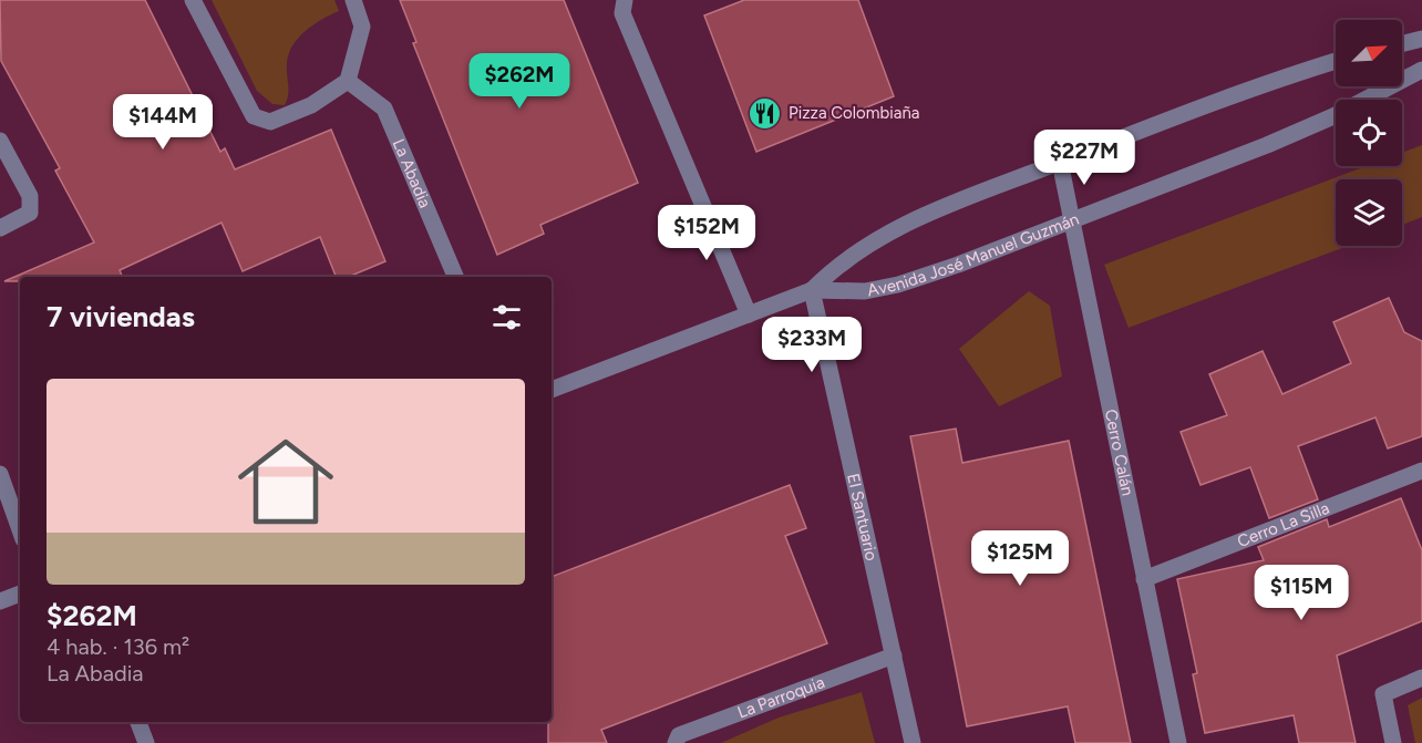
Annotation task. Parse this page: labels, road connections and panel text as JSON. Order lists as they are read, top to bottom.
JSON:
{
  "streets": {
    "street": [
      "La Abadia",
      "Avenida José Manuel Guzmán",
      "Cerro Calán",
      "El Santuario",
      "Cerro La Silla",
      "La Parroquia"
    ]
  },
  "crossings": [
    ["Avenida José Manuel Guzmán", "Cerro Calán"],
    ["Avenida José Manuel Guzmán", "El Santuario"],
    ["Cerro Calán", "Cerro La Silla"],
    ["El Santuario", "La Parroquia"]
  ],
  "places": {
    "restaurant": ["Pizza Colombiaña"]
  },
  "north": "top right",
  "page": {
    "price": [
      "$262M",
      "$144M",
      "$227M",
      "$152M",
      "$233M",
      "$125M",
      "$115M"
    ],
    "heading": "7 viviendas",
    "list": [
      {
        "name": "$262M",
        "note": "4 hab. · 136 m² · La Abadia"
      }
    ]
  }
}
